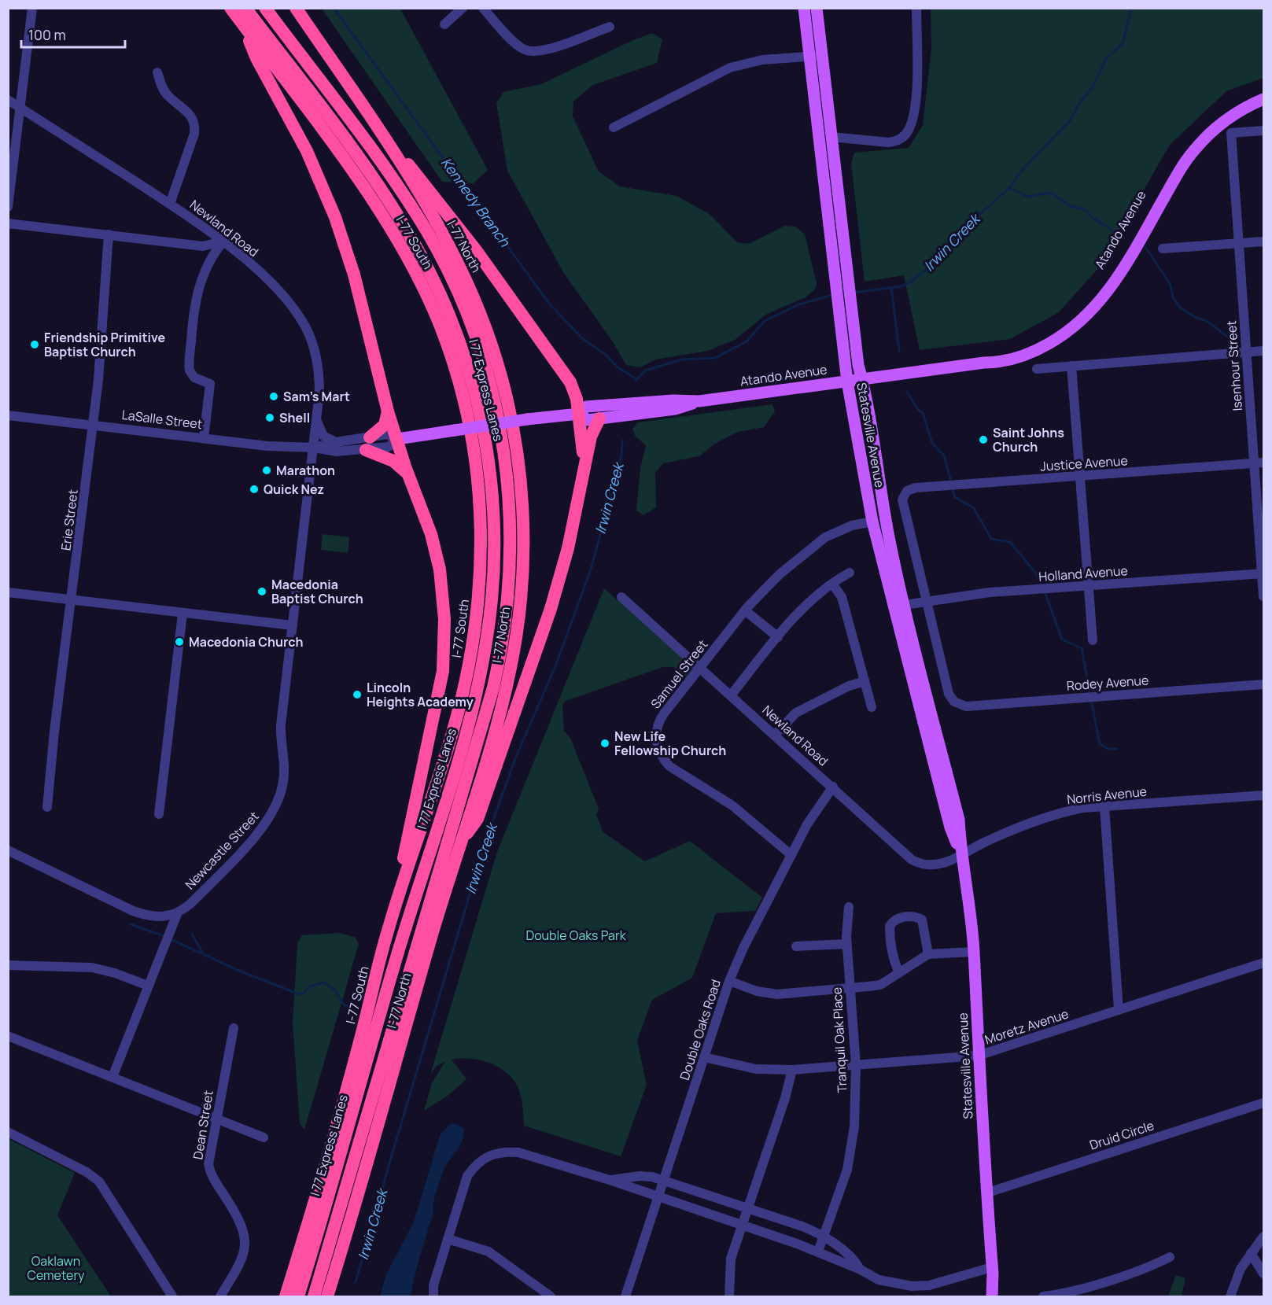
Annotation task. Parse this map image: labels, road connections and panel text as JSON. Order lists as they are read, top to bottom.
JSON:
{
  "streets": {
    "highway": ["I-77 South", "I-77 North", "I 77 Express Lanes"],
    "main road": ["Atando Avenue", "LaSalle Street", "Statesville Avenue"],
    "street": [
      "Newland Road",
      "Isenhour Street",
      "Justice Avenue",
      "Erie Street",
      "Holland Avenue",
      "Samuel Street",
      "Rodey Avenue",
      "Norris Avenue",
      "Newcastle Street",
      "Moretz Avenue",
      "Double Oaks Road",
      "Tranquil Oak Place",
      "Dean Street",
      "Druid Circle"
    ]
  },
  "crossings": [
    ["Newland Road", "LaSalle Street"],
    ["Newland Road", "Statesville Avenue"],
    ["Newland Road", "Samuel Street"],
    ["Newland Road", "Norris Avenue"],
    ["Newland Road", "Newcastle Street"],
    ["Newland Road", "Double Oaks Road"],
    ["Atando Avenue", "LaSalle Street"],
    ["Atando Avenue", "Statesville Avenue"],
    ["Isenhour Street", "Justice Avenue"],
    ["Isenhour Street", "Holland Avenue"],
    ["LaSalle Street", "Erie Street"],
    ["LaSalle Street", "Newcastle Street"],
    ["Statesville Avenue", "Holland Avenue"],
    ["Statesville Avenue", "Samuel Street"],
    ["Statesville Avenue", "Norris Avenue"],
    ["Statesville Avenue", "Moretz Avenue"],
    ["Statesville Avenue", "Druid Circle"],
    ["Justice Avenue", "Holland Avenue"],
    ["Justice Avenue", "Rodey Avenue"],
    ["Holland Avenue", "Rodey Avenue"],
    ["Samuel Street", "Double Oaks Road"],
    ["Moretz Avenue", "Double Oaks Road"],
    ["Moretz Avenue", "Tranquil Oak Place"]
  ],
  "water": ["Kennedy Branch", "Irwin Creek"],
  "parks": ["Double Oaks Park", "Oaklawn Cemetery"],
  "places": [
    "Friendship Primitive Baptist Church",
    "Sam's Mart",
    "Shell",
    "Saint Johns Church",
    "Marathon",
    "Quick Nez",
    "Macedonia Baptist Church",
    "Macedonia Church",
    "Lincoln Heights Academy",
    "New Life Fellowship Church"
  ],
  "scale_bar": "100 m"
}
